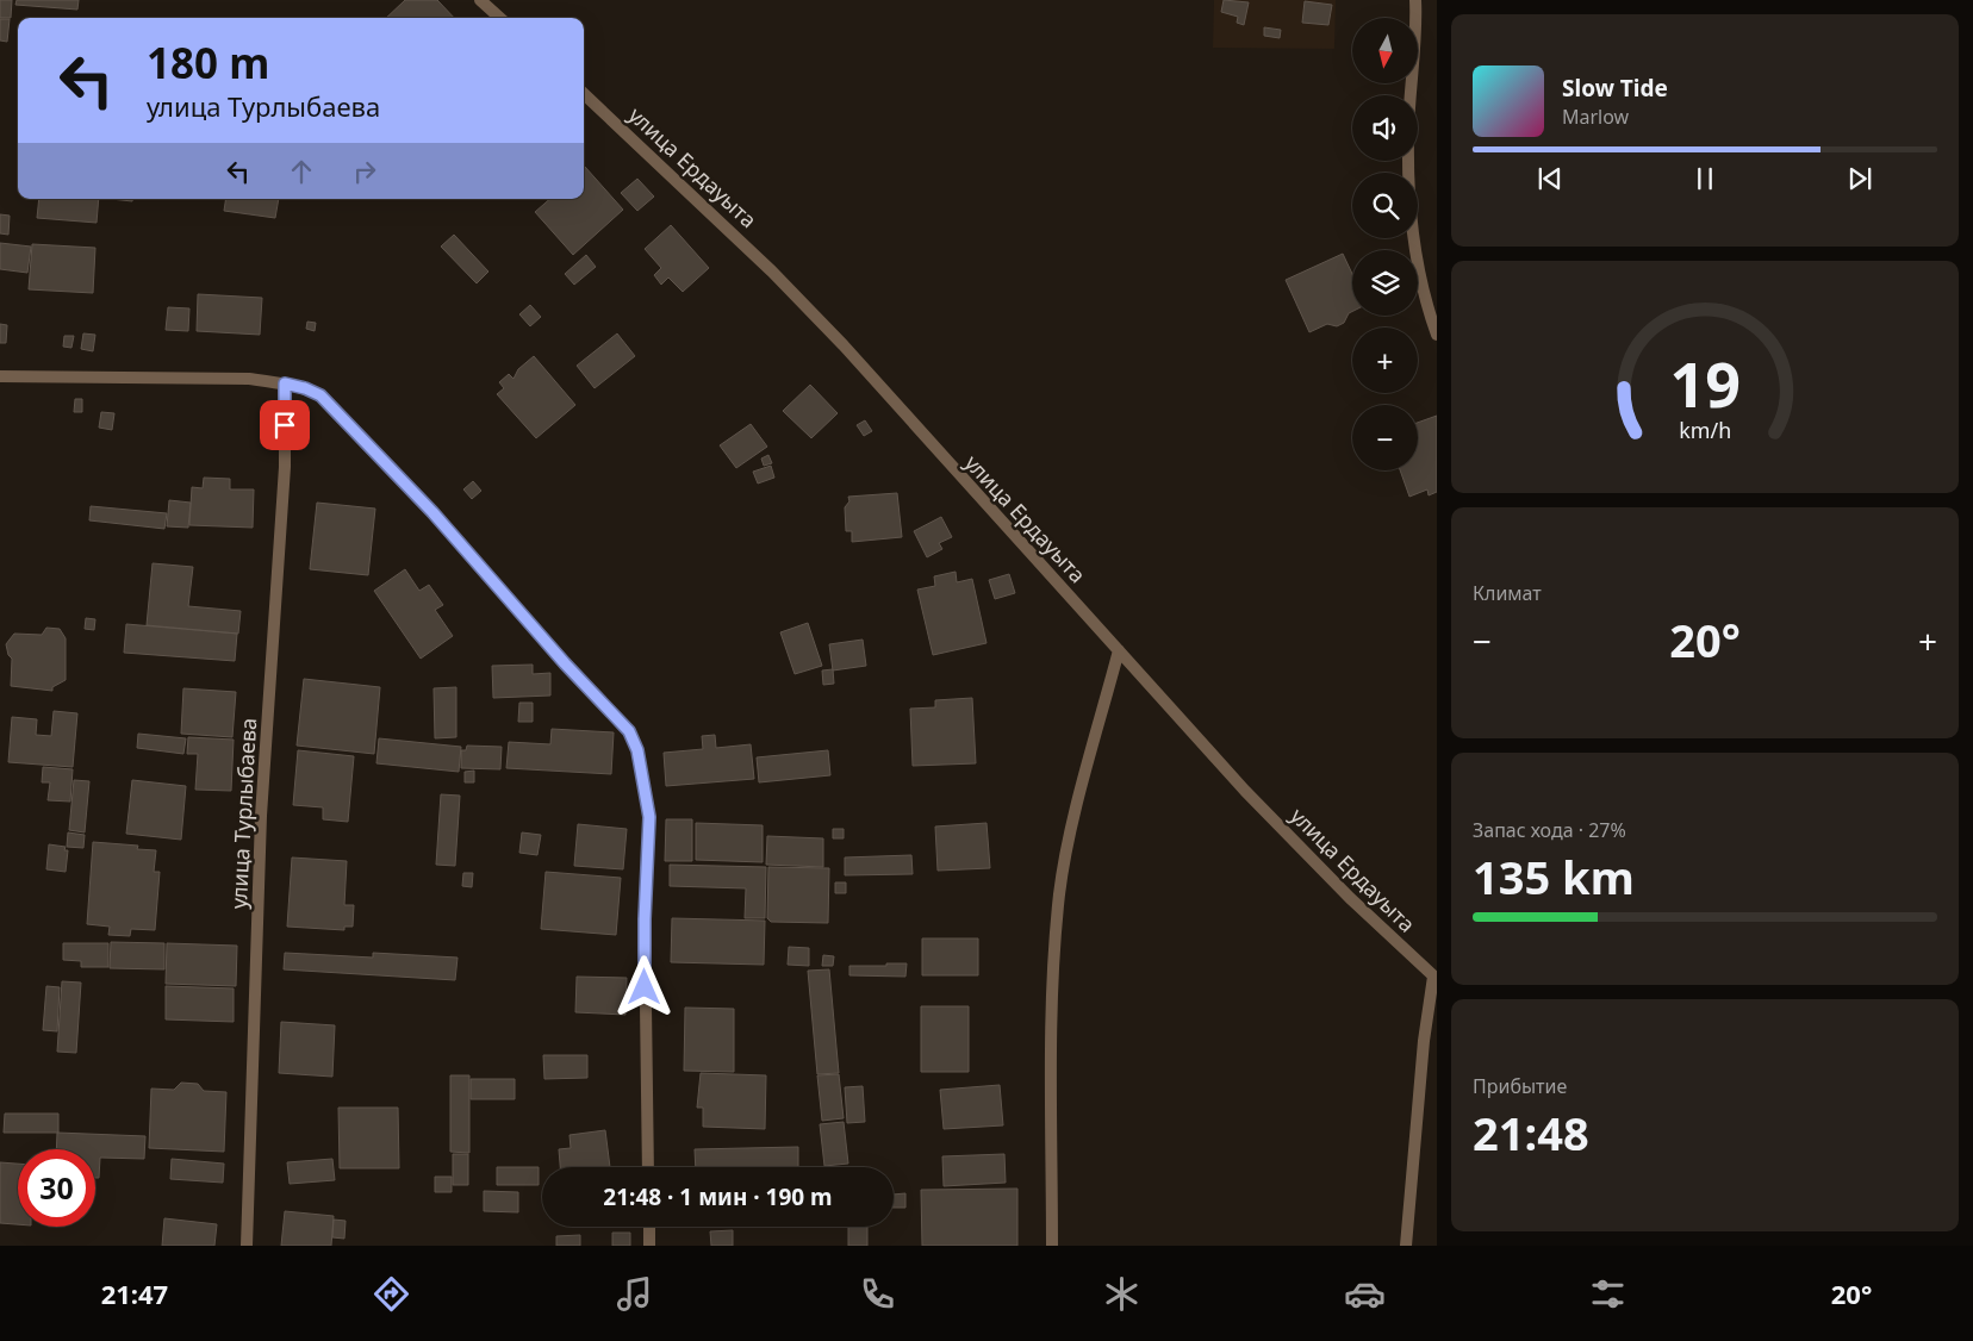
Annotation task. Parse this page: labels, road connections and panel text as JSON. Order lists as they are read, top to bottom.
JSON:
{
  "streets": {
    "street": ["улица Ердауыта", "улица Турлыбаева"]
  },
  "north": "bottom",
  "page": {
    "map_buttons": ["+", "−"],
    "turn": ["180 m", "улица Турлыбаева"],
    "song": ["Slow Tide", "Marlow"],
    "tile": [
      "Климат",
      ["Запас хода · 27%", "135 km"],
      ["Прибытие", "21:48"]
    ],
    "heat": ["−", "20°", "+"],
    "limit": "30",
    "trip": "21:48 · 1 мин · 190 m",
    "tabs": ["21:47", "20°"],
    "gauge": ["19", "km/h"]
  }
}
